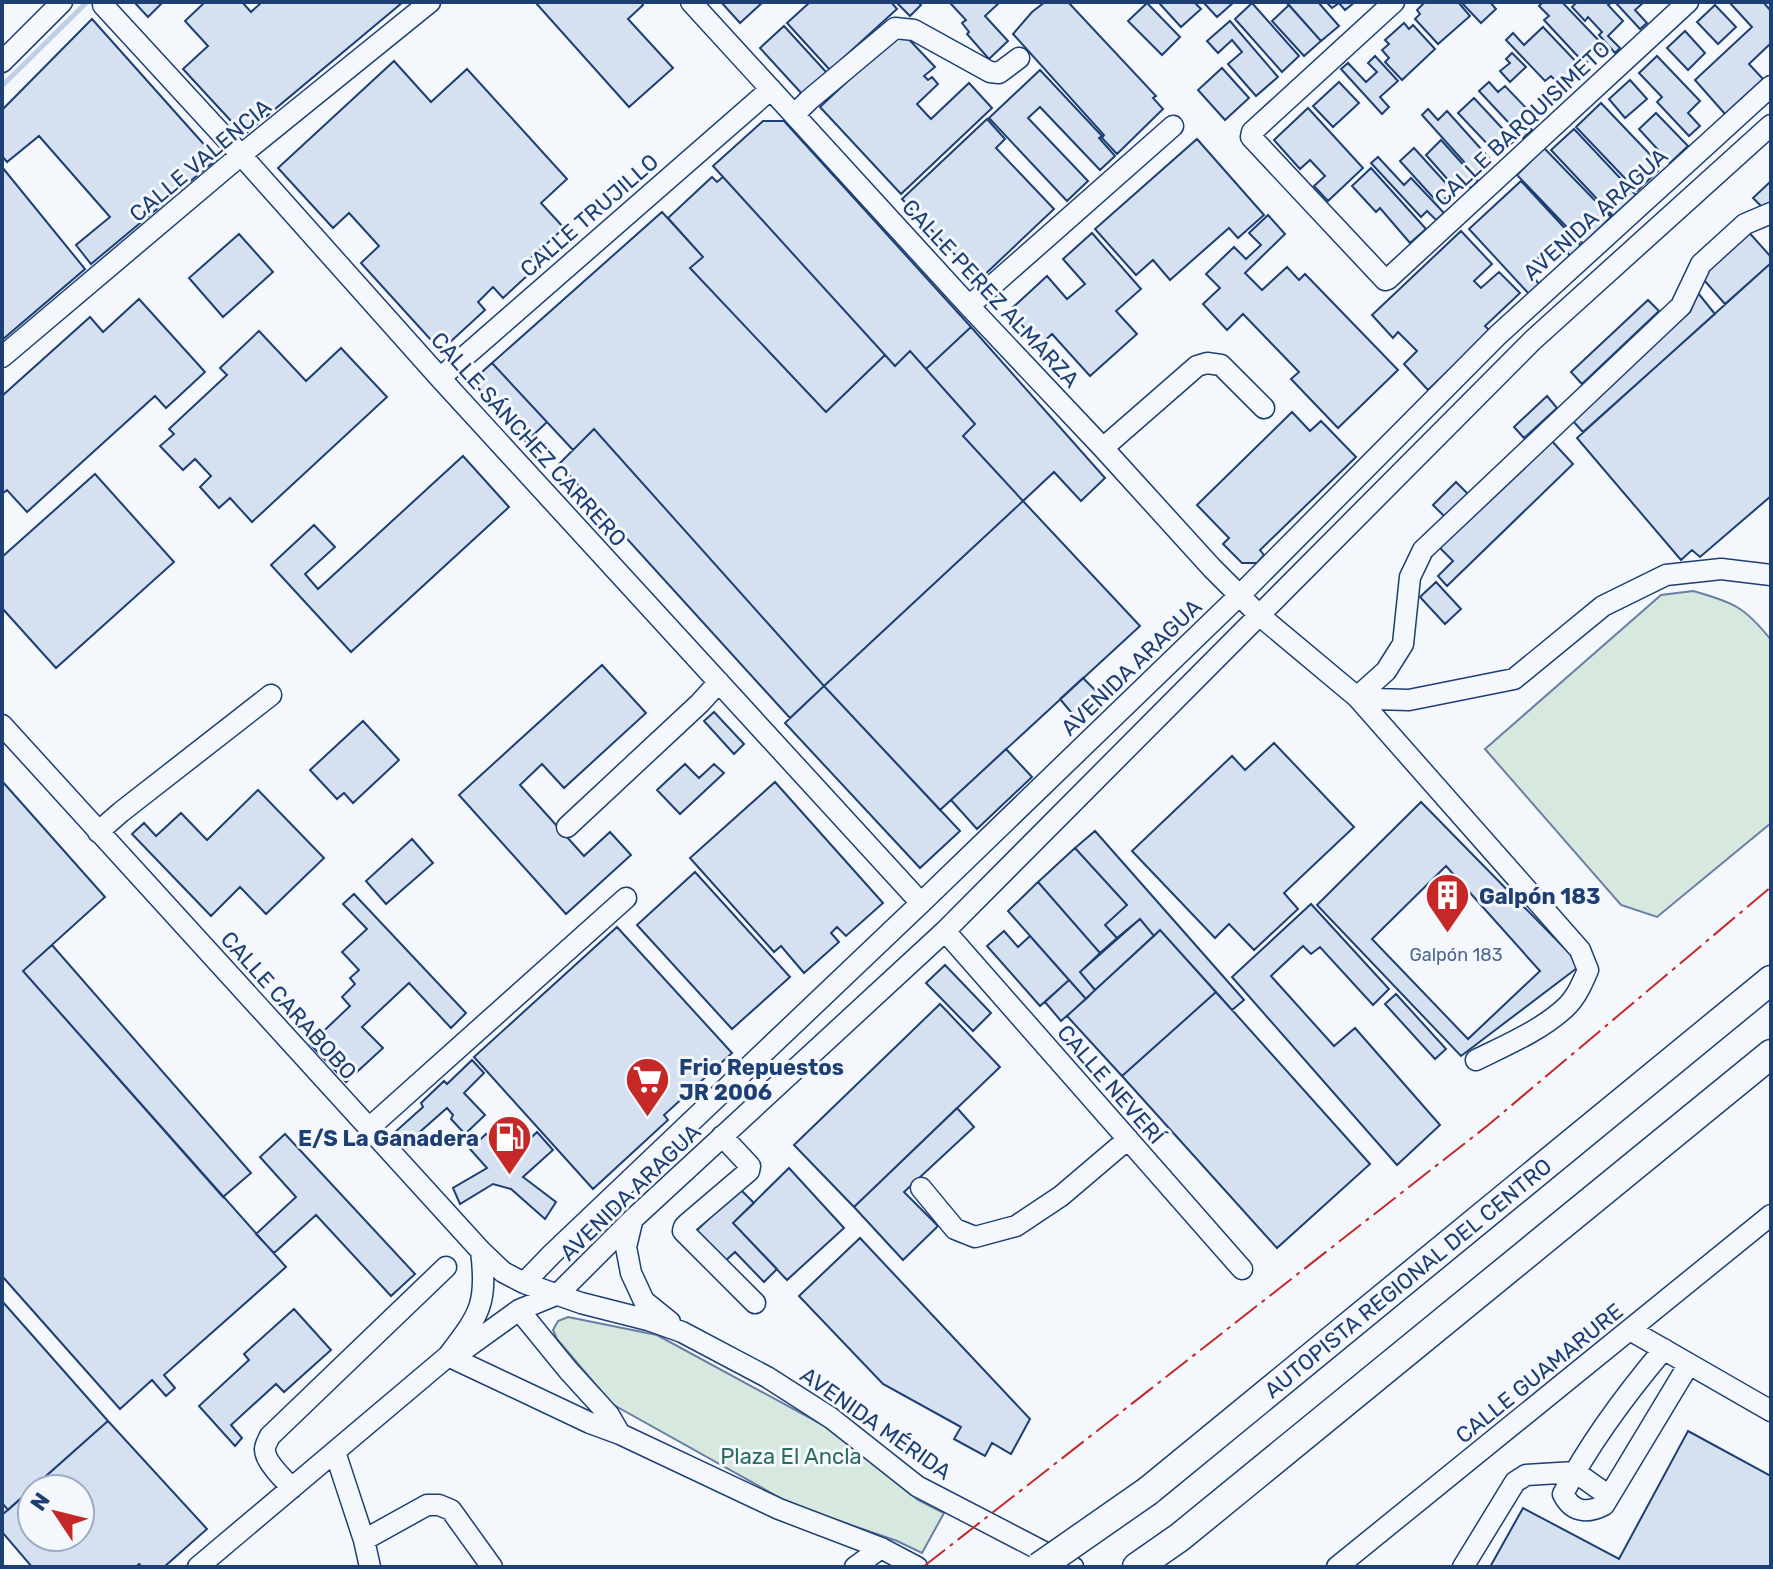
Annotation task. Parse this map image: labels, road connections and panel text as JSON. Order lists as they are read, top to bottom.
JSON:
{
  "streets": {
    "highway": ["AUTOPISTA REGIONAL DEL CENTRO"],
    "street": [
      "CALLE BARQUISIMETO",
      "CALLE VALENCIA",
      "AVENIDA ARAGUA",
      "CALLE TRUJILLO",
      "CALLE PEREZ ALMARZA",
      "CALLE SÁNCHEZ CARRERO",
      "CALLE CARABOBO",
      "CALLE NEVERÍ",
      "CALLE GUAMARURE",
      "AVENIDA MÉRIDA"
    ]
  },
  "crossings": [
    ["CALLE VALENCIA", "CALLE SÁNCHEZ CARRERO"],
    ["AVENIDA ARAGUA", "CALLE PEREZ ALMARZA"],
    ["AVENIDA ARAGUA", "CALLE SÁNCHEZ CARRERO"],
    ["AVENIDA ARAGUA", "CALLE CARABOBO"],
    ["AVENIDA ARAGUA", "CALLE NEVERÍ"],
    ["AVENIDA ARAGUA", "AVENIDA MÉRIDA"],
    ["CALLE TRUJILLO", "CALLE PEREZ ALMARZA"],
    ["CALLE TRUJILLO", "CALLE SÁNCHEZ CARRERO"],
    ["CALLE CARABOBO", "AVENIDA MÉRIDA"]
  ],
  "parks": ["Plaza El Ancla"],
  "places": {
    "building": ["Galpón 183"],
    "supermarket": ["Frio Repuestos JR 2006"],
    "fuel station": ["E/S La Ganadera"]
  },
  "house_numbers": ["Galpón 183"],
  "north": "top left"
}
